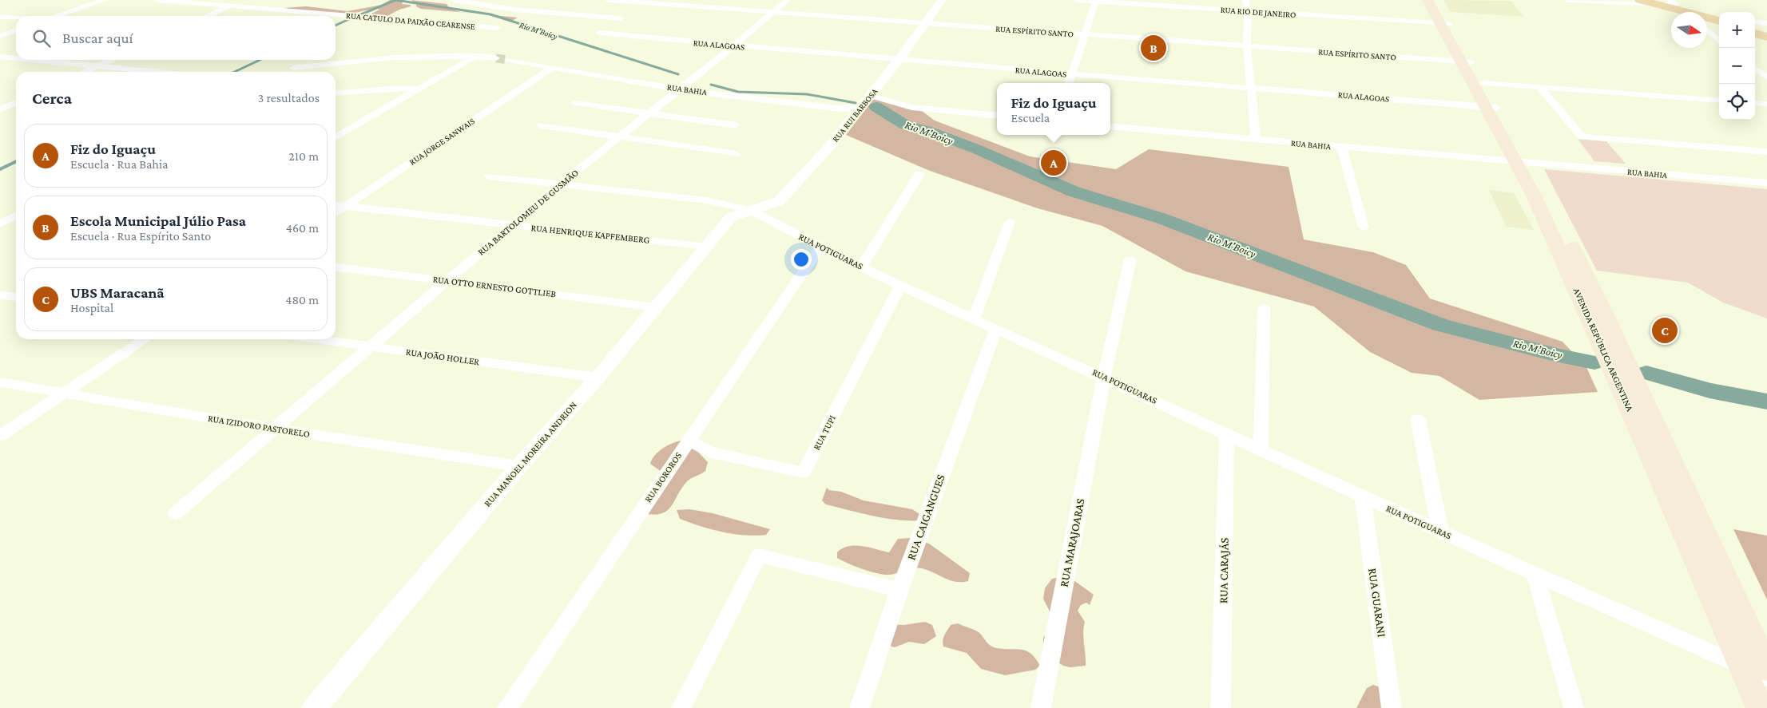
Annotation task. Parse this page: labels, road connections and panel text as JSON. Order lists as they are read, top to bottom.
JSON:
{
  "streets": {
    "main road": ["AVENIDA REPÚBLICA ARGENTINA"],
    "street": [
      "RUA RIO DE JANEIRO",
      "RUA CATULO DA PAIXÃO CEARENSE",
      "RUA ESPÍRITO SANTO",
      "RUA ALAGOAS",
      "RUA BAHIA",
      "RUA RUI BARBOSA",
      "RUA JORGE SANWAIS",
      "RUA BARTOLOMEU DE GUSMÃO",
      "RUA HENRIQUE KAPFEMBERG",
      "RUA POTIGUARAS",
      "RUA OTTO ERNESTO GOTTLIEB",
      "RUA JOÃO HOLLER",
      "RUA IZIDORO PASTORELO",
      "RUA TUPI",
      "RUA MANOEL MOREIRA ANDRION",
      "RUA BOROROS",
      "RUA CAIGANGUES",
      "RUA MARAJOARAS",
      "RUA CARAJÁS",
      "RUA GUARANI"
    ]
  },
  "crossings": [
    ["RUA RIO DE JANEIRO", "AVENIDA REPÚBLICA ARGENTINA"],
    ["RUA ESPÍRITO SANTO", "RUA RUI BARBOSA"],
    ["RUA ESPÍRITO SANTO", "RUA BARTOLOMEU DE GUSMÃO"],
    ["RUA ESPÍRITO SANTO", "AVENIDA REPÚBLICA ARGENTINA"],
    ["RUA ALAGOAS", "RUA RUI BARBOSA"],
    ["RUA ALAGOAS", "RUA BARTOLOMEU DE GUSMÃO"],
    ["RUA ALAGOAS", "AVENIDA REPÚBLICA ARGENTINA"],
    ["RUA BAHIA", "RUA RUI BARBOSA"],
    ["RUA BAHIA", "RUA JORGE SANWAIS"],
    ["RUA BAHIA", "RUA BARTOLOMEU DE GUSMÃO"],
    ["RUA BAHIA", "AVENIDA REPÚBLICA ARGENTINA"],
    ["RUA RUI BARBOSA", "RUA POTIGUARAS"],
    ["RUA RUI BARBOSA", "RUA MANOEL MOREIRA ANDRION"],
    ["RUA JORGE SANWAIS", "RUA HENRIQUE KAPFEMBERG"],
    ["RUA BARTOLOMEU DE GUSMÃO", "RUA HENRIQUE KAPFEMBERG"],
    ["RUA BARTOLOMEU DE GUSMÃO", "RUA POTIGUARAS"],
    ["RUA BARTOLOMEU DE GUSMÃO", "RUA OTTO ERNESTO GOTTLIEB"],
    ["RUA BARTOLOMEU DE GUSMÃO", "RUA JOÃO HOLLER"],
    ["RUA BARTOLOMEU DE GUSMÃO", "RUA IZIDORO PASTORELO"],
    ["RUA HENRIQUE KAPFEMBERG", "RUA MANOEL MOREIRA ANDRION"],
    ["RUA POTIGUARAS", "AVENIDA REPÚBLICA ARGENTINA"],
    ["RUA POTIGUARAS", "RUA TUPI"],
    ["RUA POTIGUARAS", "RUA MANOEL MOREIRA ANDRION"],
    ["RUA POTIGUARAS", "RUA BOROROS"],
    ["RUA POTIGUARAS", "RUA CAIGANGUES"],
    ["RUA POTIGUARAS", "RUA MARAJOARAS"],
    ["RUA POTIGUARAS", "RUA CARAJÁS"],
    ["RUA POTIGUARAS", "RUA GUARANI"],
    ["RUA OTTO ERNESTO GOTTLIEB", "RUA MANOEL MOREIRA ANDRION"],
    ["RUA JOÃO HOLLER", "RUA MANOEL MOREIRA ANDRION"],
    ["RUA IZIDORO PASTORELO", "RUA MANOEL MOREIRA ANDRION"],
    ["RUA TUPI", "RUA BOROROS"]
  ],
  "water": ["Rio M'Boicy"],
  "north": "right",
  "page": {
    "map_buttons": ["+", "−"],
    "search": "Buscar aquí",
    "pins": ["B", "A", "C"],
    "heading": ["Cerca", "3 resultados"],
    "popup": ["Fiz do Iguaçu", "Escuela"],
    "list": [
      {
        "mark": "A",
        "name": "Fiz do Iguaçu",
        "note": "Escuela · Rua Bahia",
        "value": "210 m"
      },
      {
        "mark": "B",
        "name": "Escola Municipal Júlio Pasa",
        "note": "Escuela · Rua Espírito Santo",
        "value": "460 m"
      },
      {
        "mark": "C",
        "name": "UBS Maracanã",
        "note": "Hospital",
        "value": "480 m"
      }
    ]
  }
}
